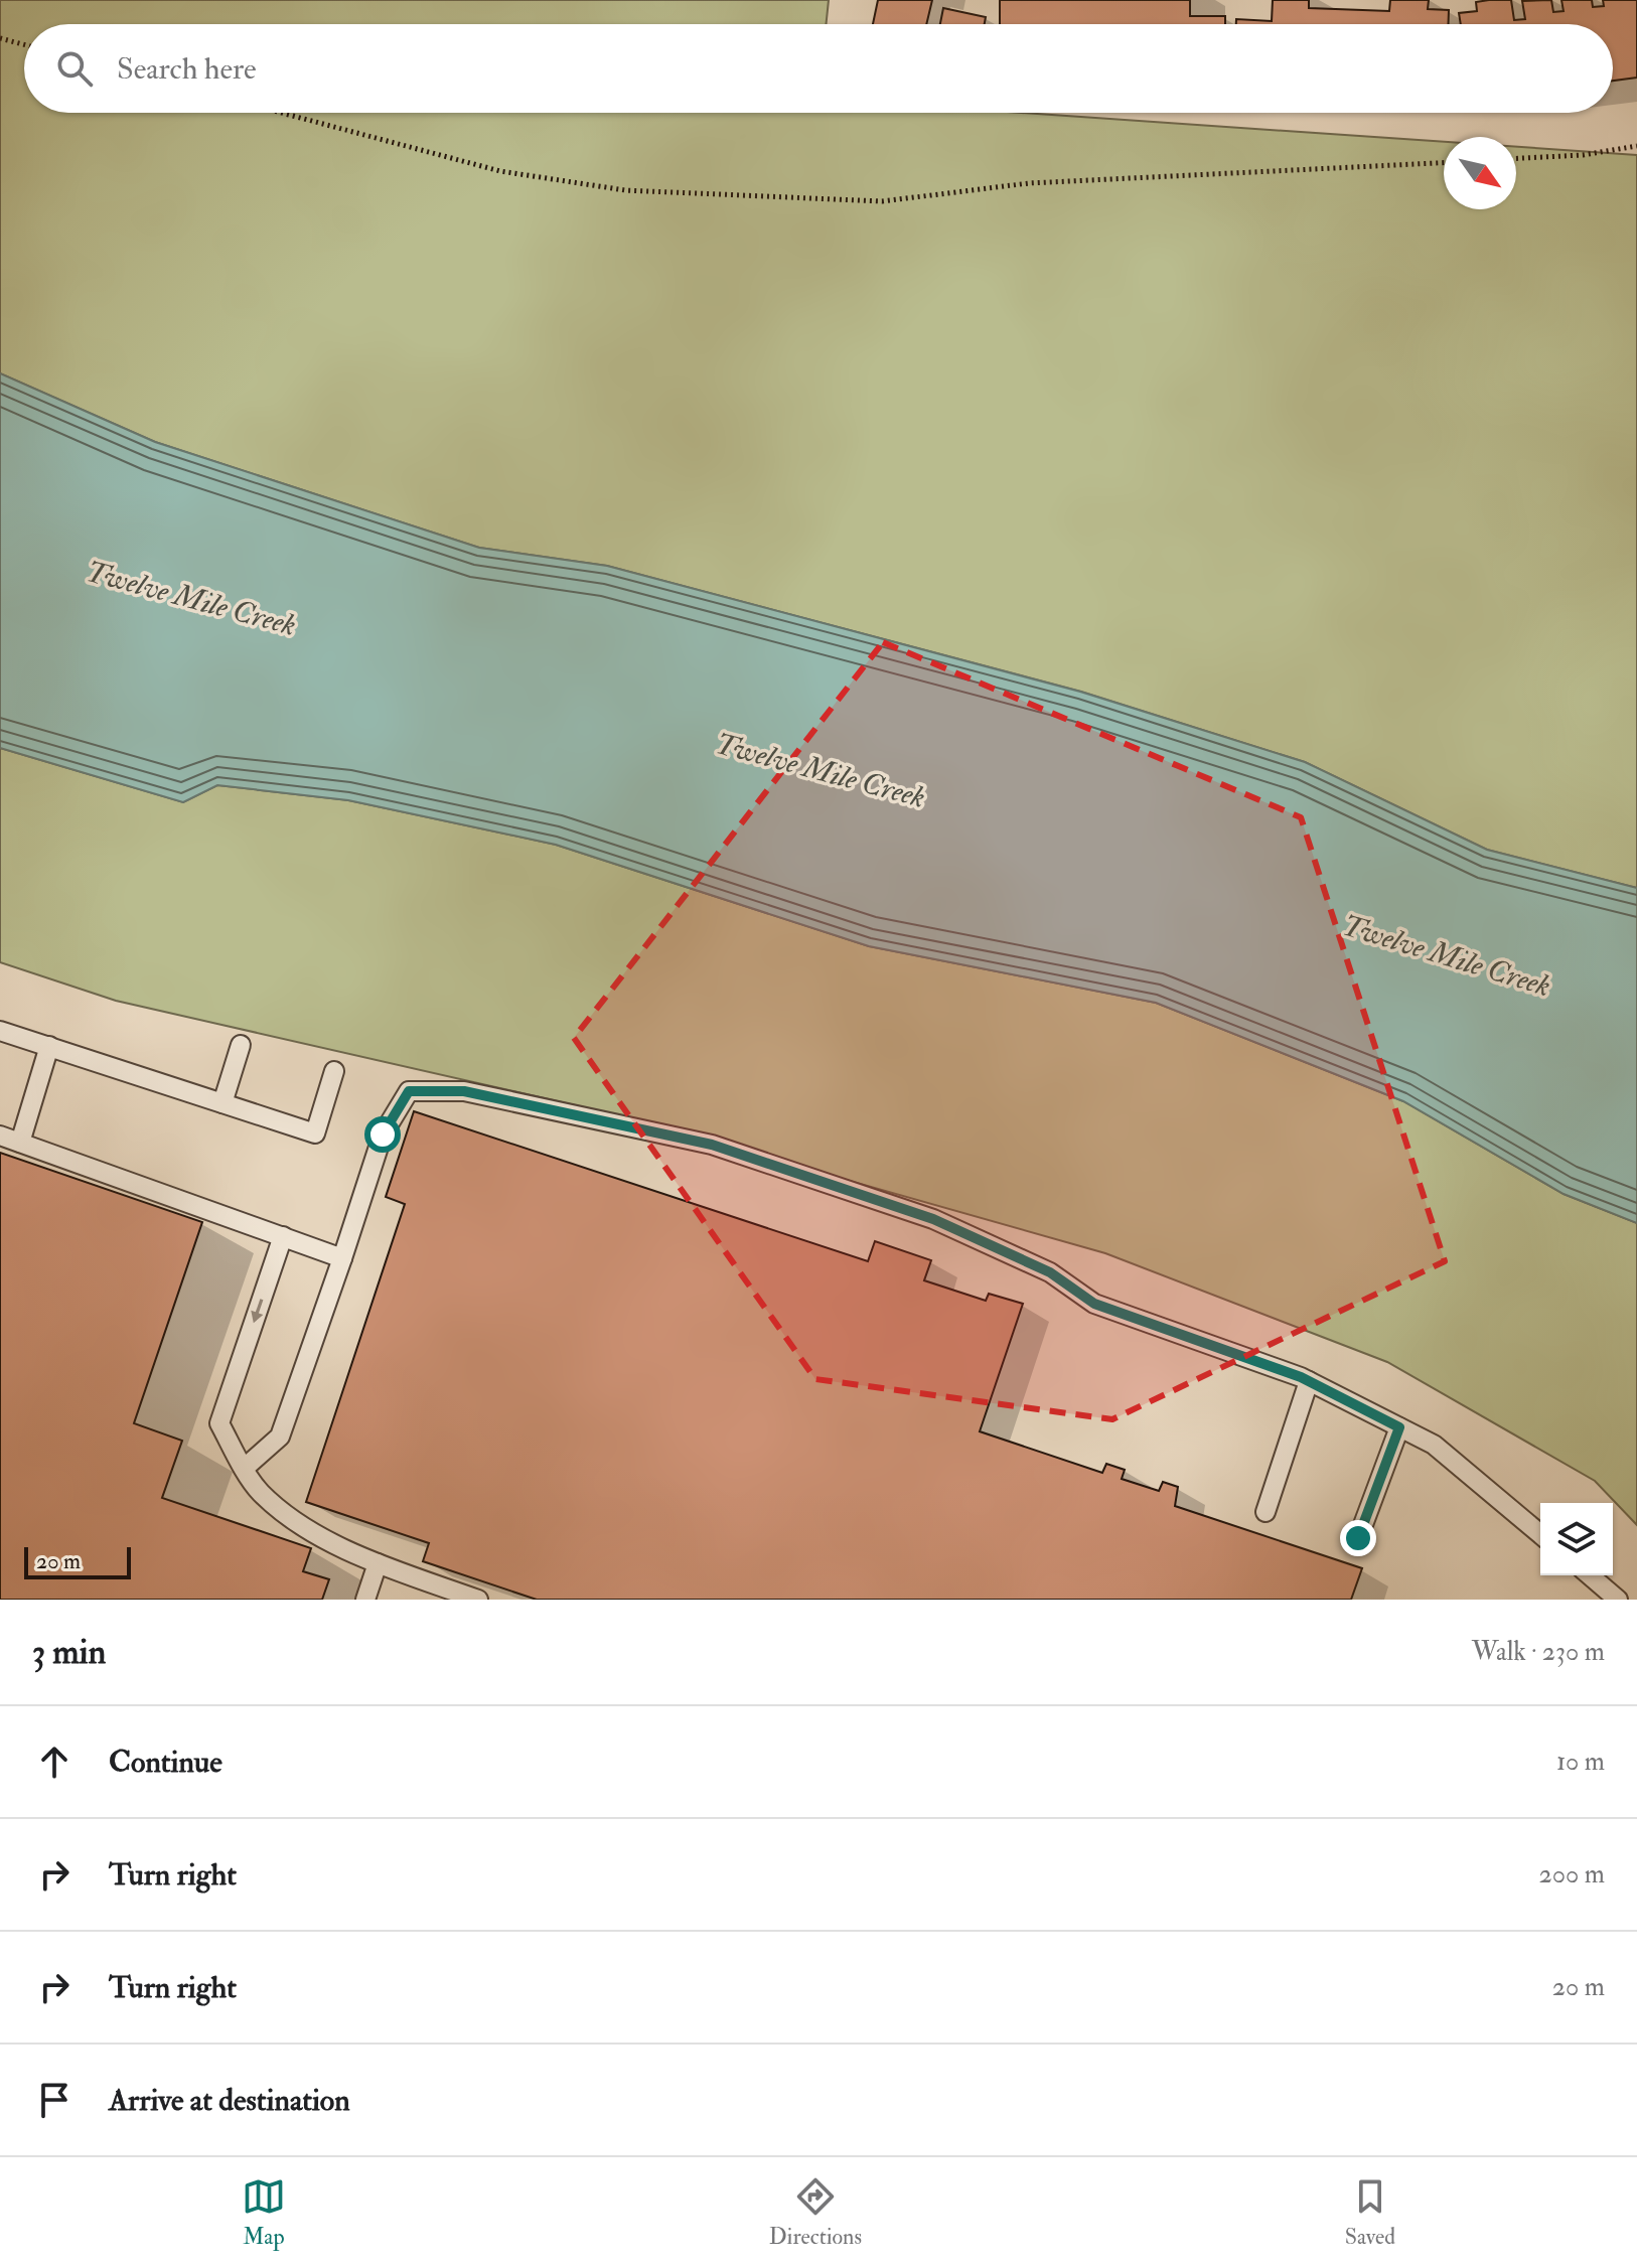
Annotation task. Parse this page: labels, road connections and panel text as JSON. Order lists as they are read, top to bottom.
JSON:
{
  "water": ["Twelve Mile Creek"],
  "scale_bar": "20 m",
  "north": "bottom right",
  "page": {
    "search": "Search here",
    "scale": "20 m",
    "heading": ["3 min", "Walk · 230 m"],
    "list": [
      ["Continue", "10 m"],
      ["Turn right", "200 m"],
      ["Turn right", "20 m"],
      "Arrive at destination"
    ],
    "nav": ["Map", "Directions", "Saved"]
  }
}
